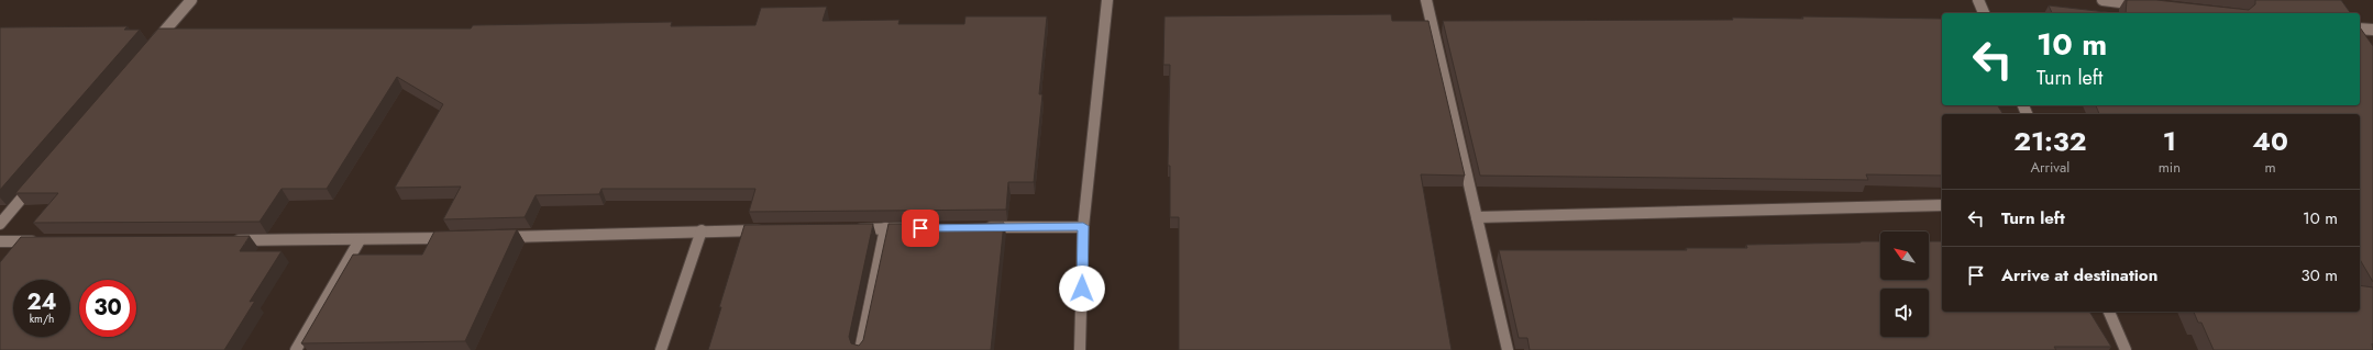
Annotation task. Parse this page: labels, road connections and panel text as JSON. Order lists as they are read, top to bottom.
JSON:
{
  "north": "top left",
  "page": {
    "turn": ["10 m", "Turn left"],
    "eta": [
      "21:32",
      "Arrival",
      "1",
      "min",
      "40",
      "m"
    ],
    "list": [
      {
        "name": "Turn left",
        "value": "10 m"
      },
      {
        "name": "Arrive at destination",
        "value": "30 m"
      }
    ],
    "speed": "24 km/h",
    "limit": "30"
  }
}
